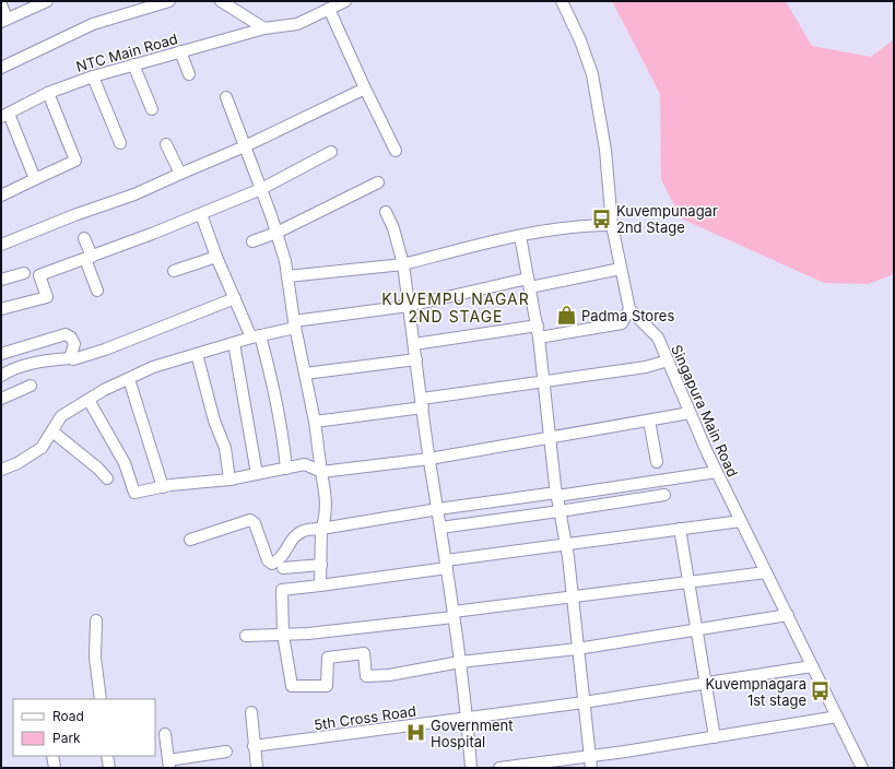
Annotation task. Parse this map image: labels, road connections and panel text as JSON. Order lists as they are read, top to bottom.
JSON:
{
  "streets": {
    "street": ["NTC Main Road", "Singapura Main Road", "5th Cross Road"]
  },
  "crossings": [
    ["Singapura Main Road", "5th Cross Road"]
  ],
  "districts": ["KUVEMPU NAGAR 2ND STAGE"],
  "places": {
    "bus stop": ["Kuvempunagar 2nd Stage", "Kuvempnagara 1st stage"],
    "shop": ["Padma Stores"],
    "hospital": ["Government Hospital"]
  },
  "legend": ["Road", "Park"]
}
